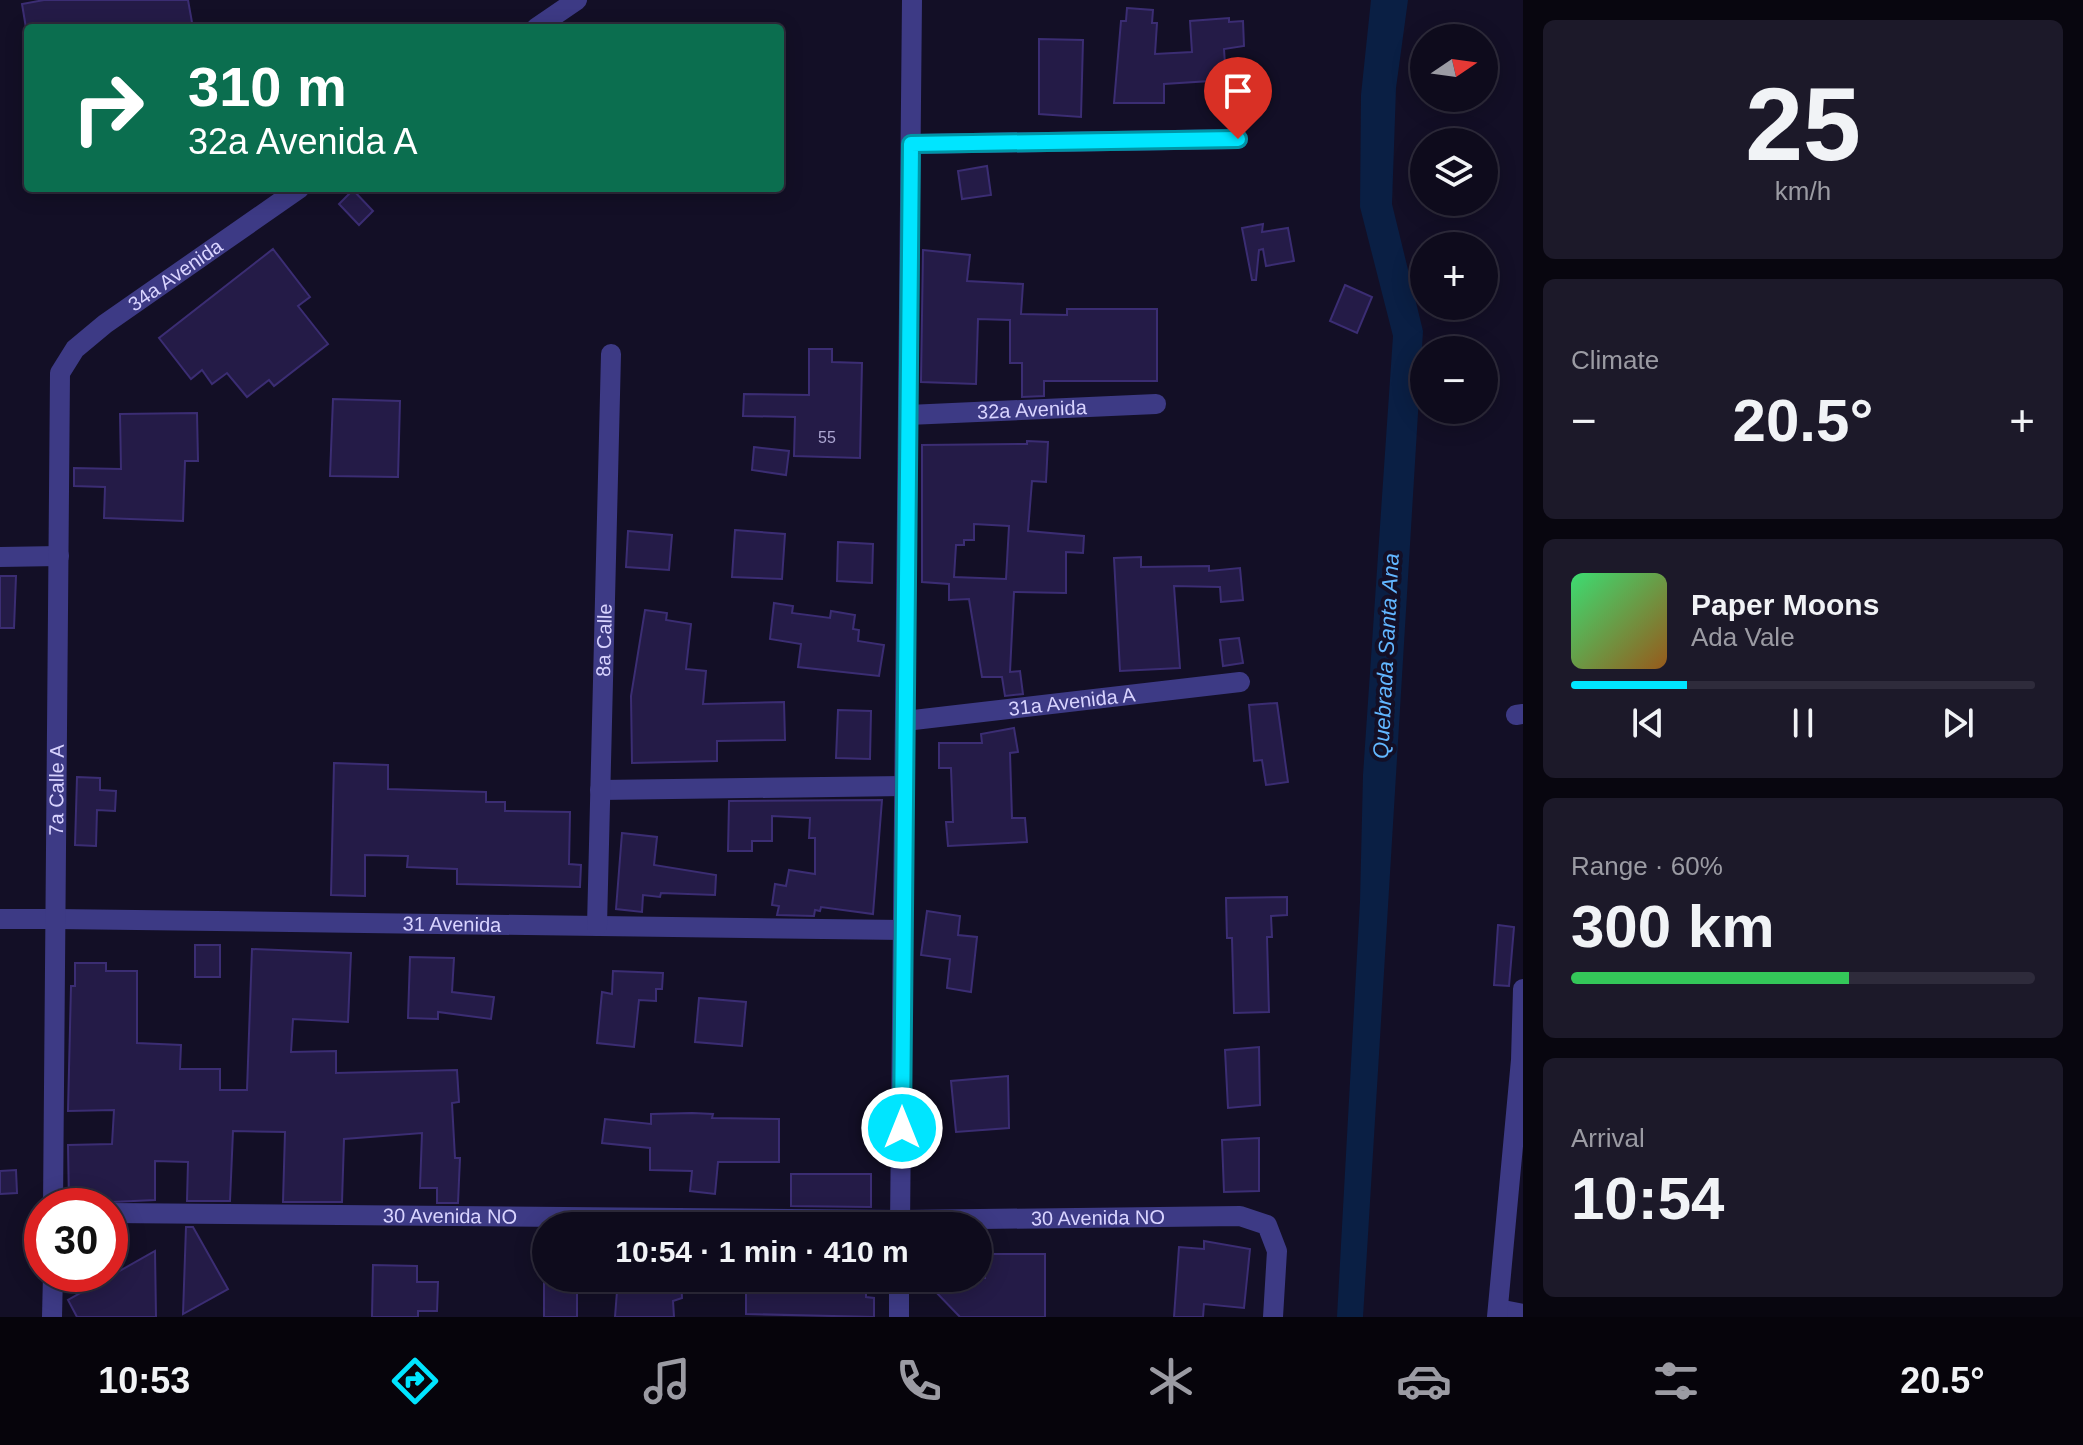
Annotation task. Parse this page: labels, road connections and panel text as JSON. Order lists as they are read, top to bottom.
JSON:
{
  "streets": {
    "street": [
      "34a Avenida",
      "32a Avenida",
      "8a Calle",
      "31a Avenida A",
      "7a Calle A",
      "31 Avenida",
      "30 Avenida NO"
    ]
  },
  "crossings": [
    ["34a Avenida", "7a Calle A"],
    ["8a Calle", "31 Avenida"],
    ["7a Calle A", "31 Avenida"]
  ],
  "water": ["Quebrada Santa Ana"],
  "house_numbers": ["55"],
  "north": "right",
  "page": {
    "tile": [
      ["25", "km/h"],
      "Climate",
      ["Range · 60%", "300 km"],
      ["Arrival", "10:54"]
    ],
    "map_buttons": ["+", "−"],
    "turn": ["310 m", "32a Avenida A"],
    "heat": ["−", "20.5°", "+"],
    "song": ["Paper Moons", "Ada Vale"],
    "limit": "30",
    "trip": "10:54 · 1 min · 410 m",
    "tabs": ["10:53", "20.5°"]
  }
}
